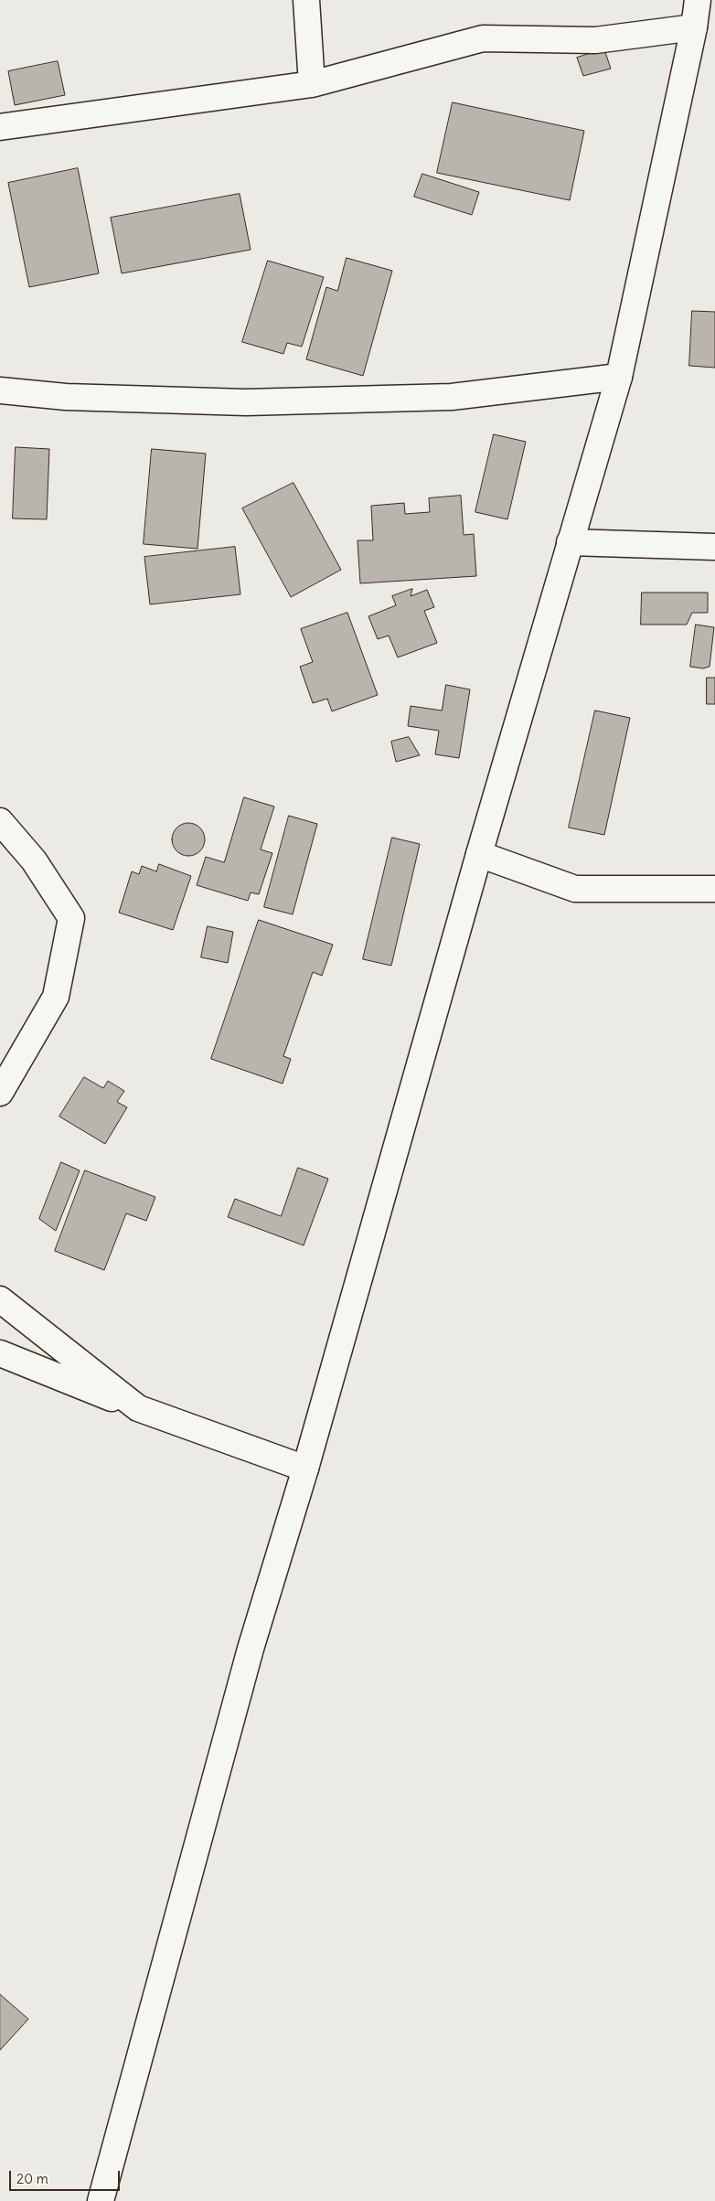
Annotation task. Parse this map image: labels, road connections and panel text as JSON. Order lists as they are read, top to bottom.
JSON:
{
  "scale_bar": "20 m"
}
